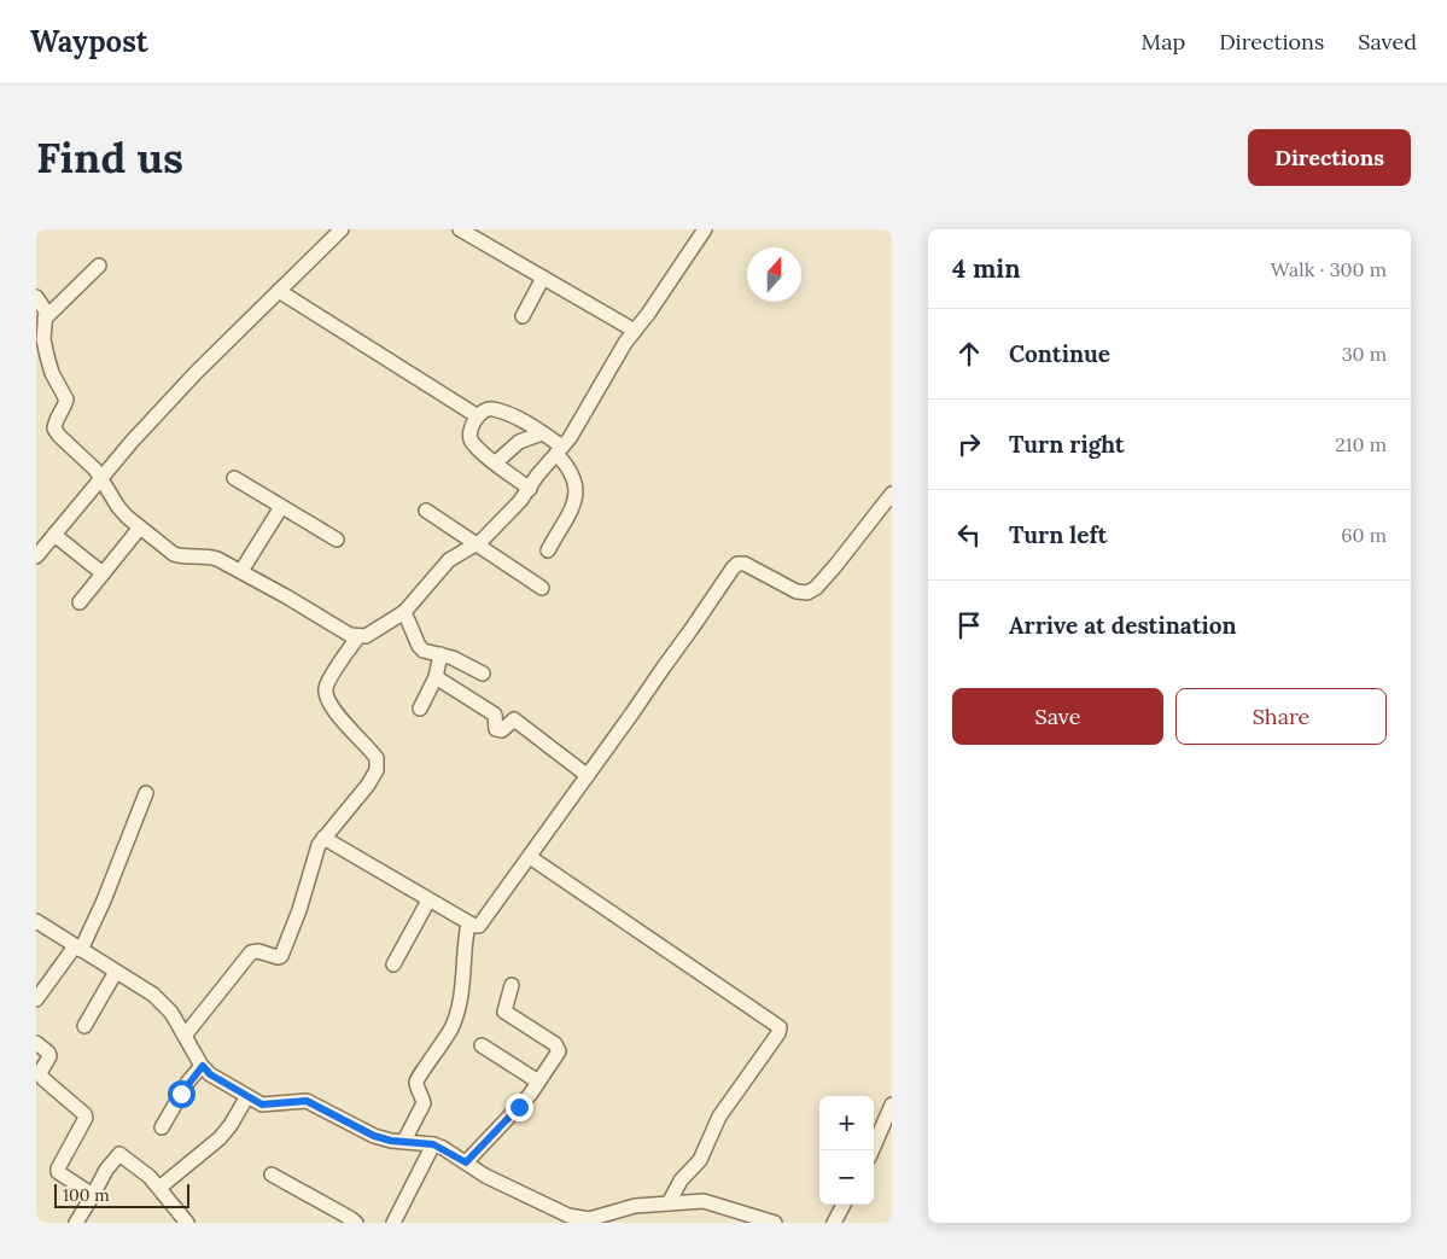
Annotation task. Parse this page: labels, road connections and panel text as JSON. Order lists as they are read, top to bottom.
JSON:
{
  "scale_bar": "100 m",
  "north": "top",
  "page": {
    "header": "Waypost",
    "nav": ["Map", "Directions", "Saved"],
    "buttons": [
      "Directions",
      ["Save", "Share"]
    ],
    "title": "Find us",
    "heading": ["4 min", "Walk · 300 m"],
    "list": [
      ["Continue", "30 m"],
      ["Turn right", "210 m"],
      ["Turn left", "60 m"],
      "Arrive at destination"
    ],
    "map_buttons": ["+", "−"],
    "scale": "100 m"
  }
}
